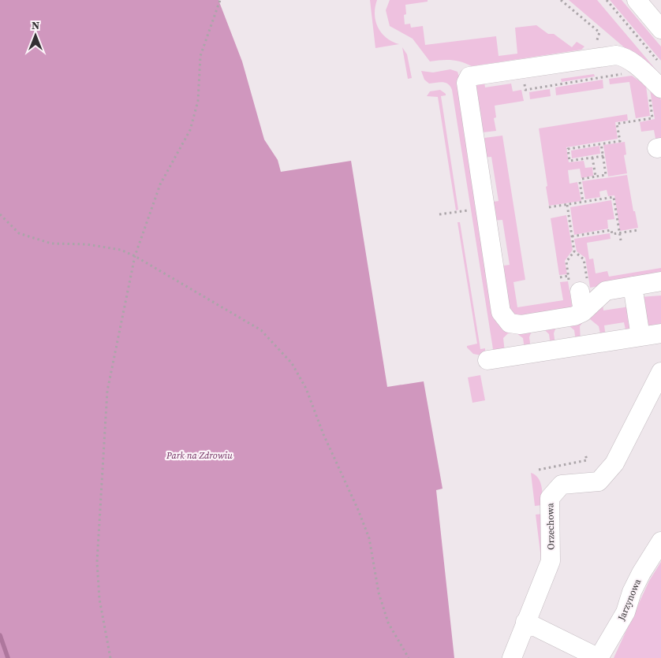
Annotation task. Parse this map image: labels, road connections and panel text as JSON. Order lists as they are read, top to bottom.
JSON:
{
  "streets": {
    "street": ["Orzechowa", "Jarzynowa"]
  },
  "parks": ["Park na Zdrowiu"],
  "north": "top"
}
